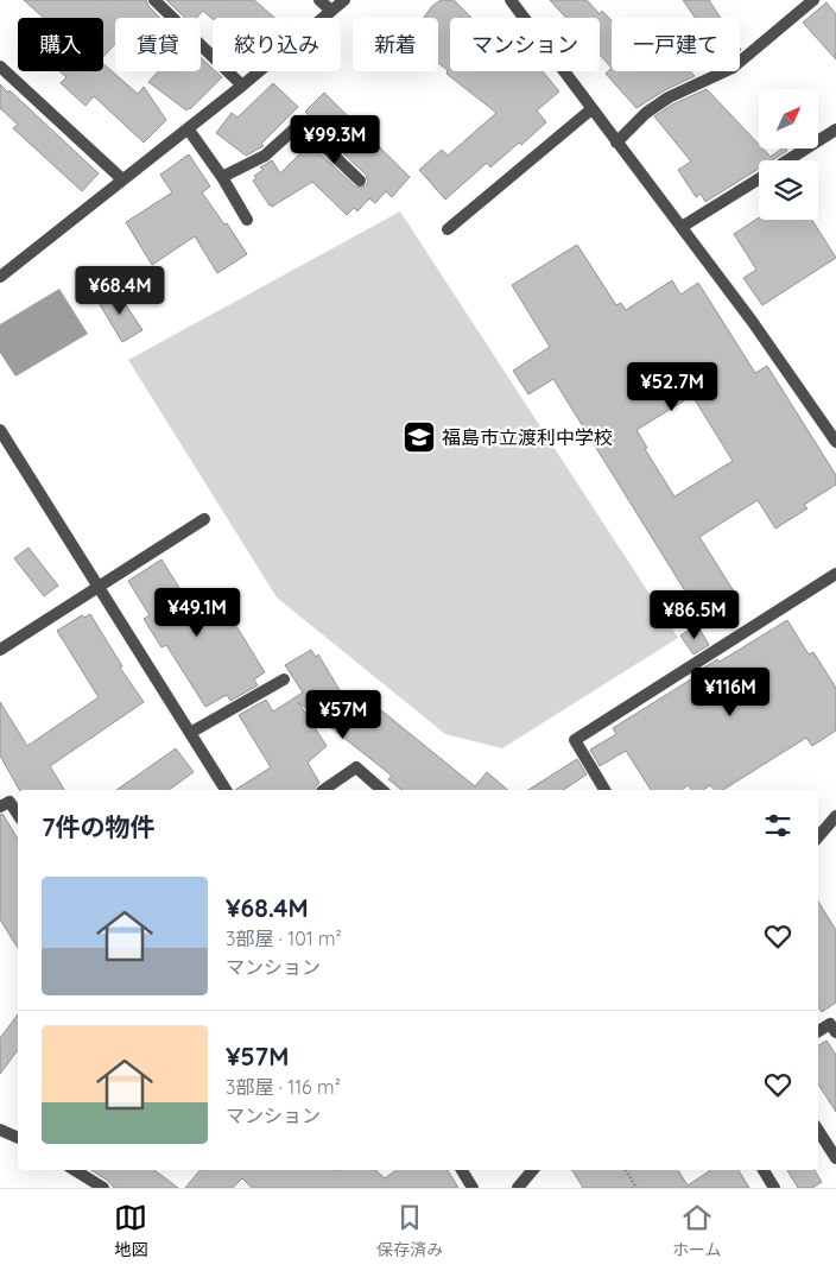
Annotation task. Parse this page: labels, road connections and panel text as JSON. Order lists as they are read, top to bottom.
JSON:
{
  "places": {
    "school or university": ["福島市立渡利中学校"]
  },
  "north": "top right",
  "page": {
    "chip": [
      "購入",
      "賃貸",
      "絞り込み",
      "新着",
      "マンション",
      "一戸建て"
    ],
    "price": [
      "¥99.3M",
      "¥68.4M",
      "¥52.7M",
      "¥49.1M",
      "¥86.5M",
      "¥116M",
      "¥57M"
    ],
    "heading": "7件の物件",
    "list": [
      {
        "name": "¥68.4M",
        "note": "3部屋 · 101 m² · マンション"
      },
      {
        "name": "¥57M",
        "note": "3部屋 · 116 m² · マンション"
      }
    ],
    "tabs": ["地図", "保存済み", "ホーム"]
  }
}
